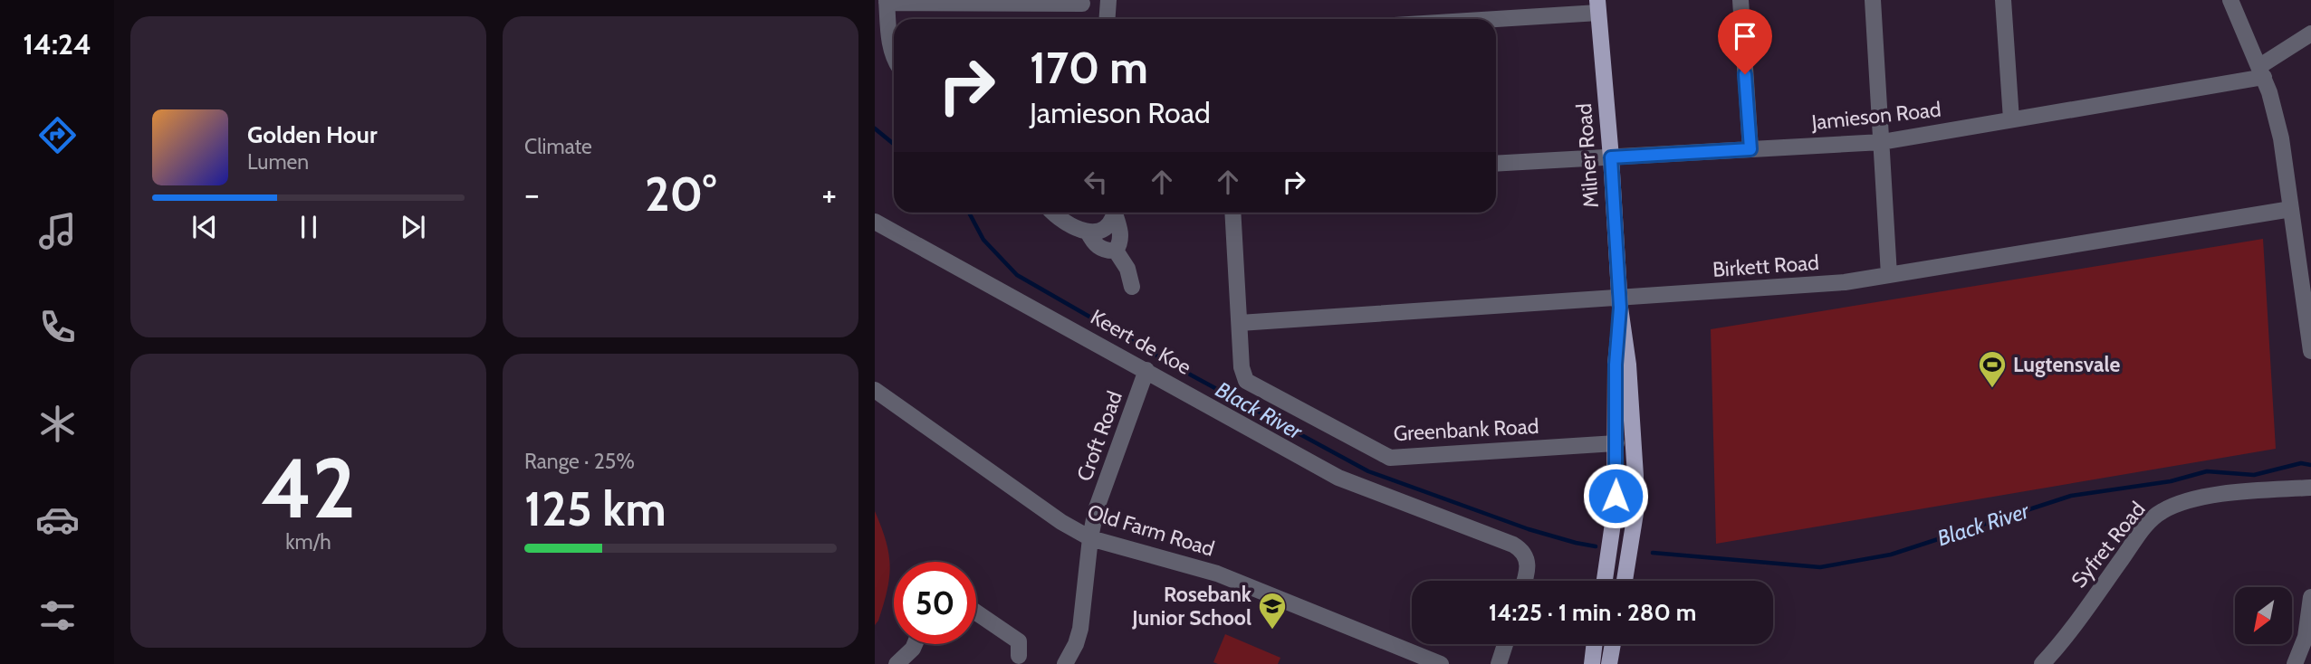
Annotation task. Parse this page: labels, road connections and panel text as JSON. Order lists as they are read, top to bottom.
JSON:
{
  "streets": {
    "main road": ["Milner Road"],
    "street": [
      "Jamieson Road",
      "Birkett Road",
      "Keert de Koe",
      "Greenbank Road",
      "Croft Road",
      "Old Farm Road",
      "Syfret Road"
    ]
  },
  "crossings": [
    ["Jamieson Road", "Milner Road"],
    ["Milner Road", "Birkett Road"],
    ["Milner Road", "Greenbank Road"],
    ["Birkett Road", "Greenbank Road"],
    ["Keert de Koe", "Croft Road"],
    ["Croft Road", "Old Farm Road"]
  ],
  "water": ["Black River"],
  "places": {
    "sports": ["Lugtensvale"],
    "school or university": ["Rosebank Junior School"]
  },
  "north": "bottom left",
  "page": {
    "tabs": "14:24",
    "tile": [
      "Climate",
      ["42", "km/h"],
      ["Range · 25%", "125 km"]
    ],
    "turn": ["170 m", "Jamieson Road"],
    "song": ["Golden Hour", "Lumen"],
    "heat": ["−", "20°", "+"],
    "limit": "50",
    "trip": "14:25 · 1 min · 280 m"
  }
}
